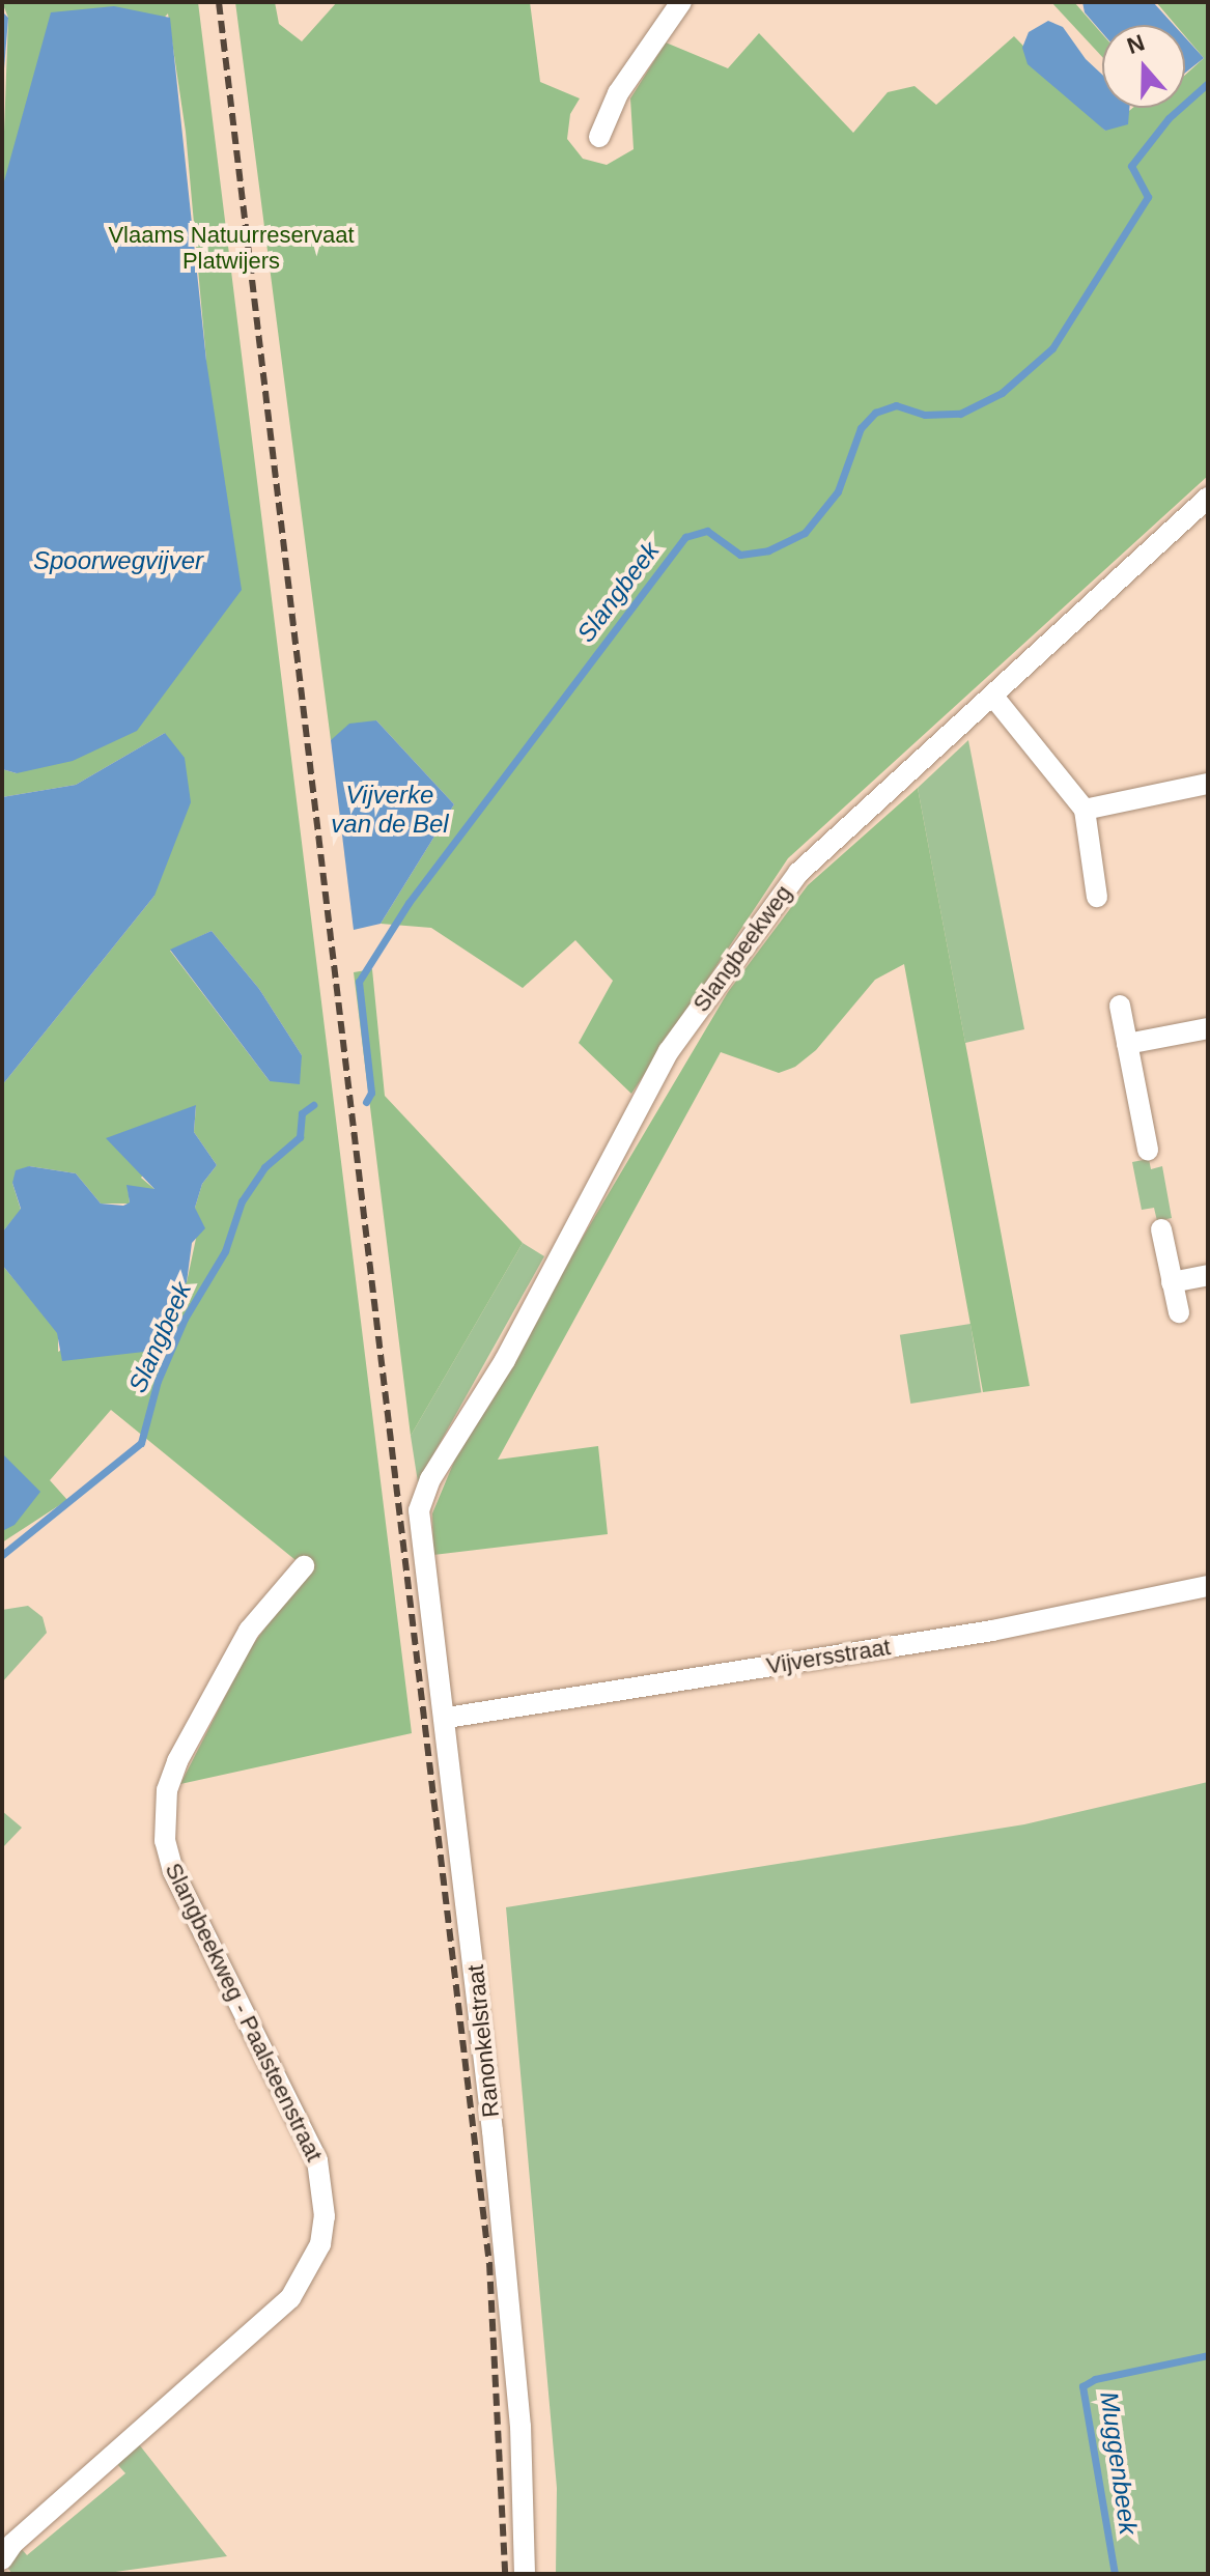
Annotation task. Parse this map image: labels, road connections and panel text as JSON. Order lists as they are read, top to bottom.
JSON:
{
  "streets": {
    "street": [
      "Slangbeekweg",
      "Vijversstraat",
      "Slangbeekweg - Paalsteenstraat",
      "Ranonkelstraat"
    ]
  },
  "crossings": [
    ["Slangbeekweg", "Ranonkelstraat"],
    ["Vijversstraat", "Ranonkelstraat"]
  ],
  "water": [
    "Spoorwegvijver",
    "Slangbeek",
    "Vijverke van de Bel",
    "Muggenbeek"
  ],
  "parks": ["Vlaams Natuurreservaat Platwijers"],
  "north": "top"
}
